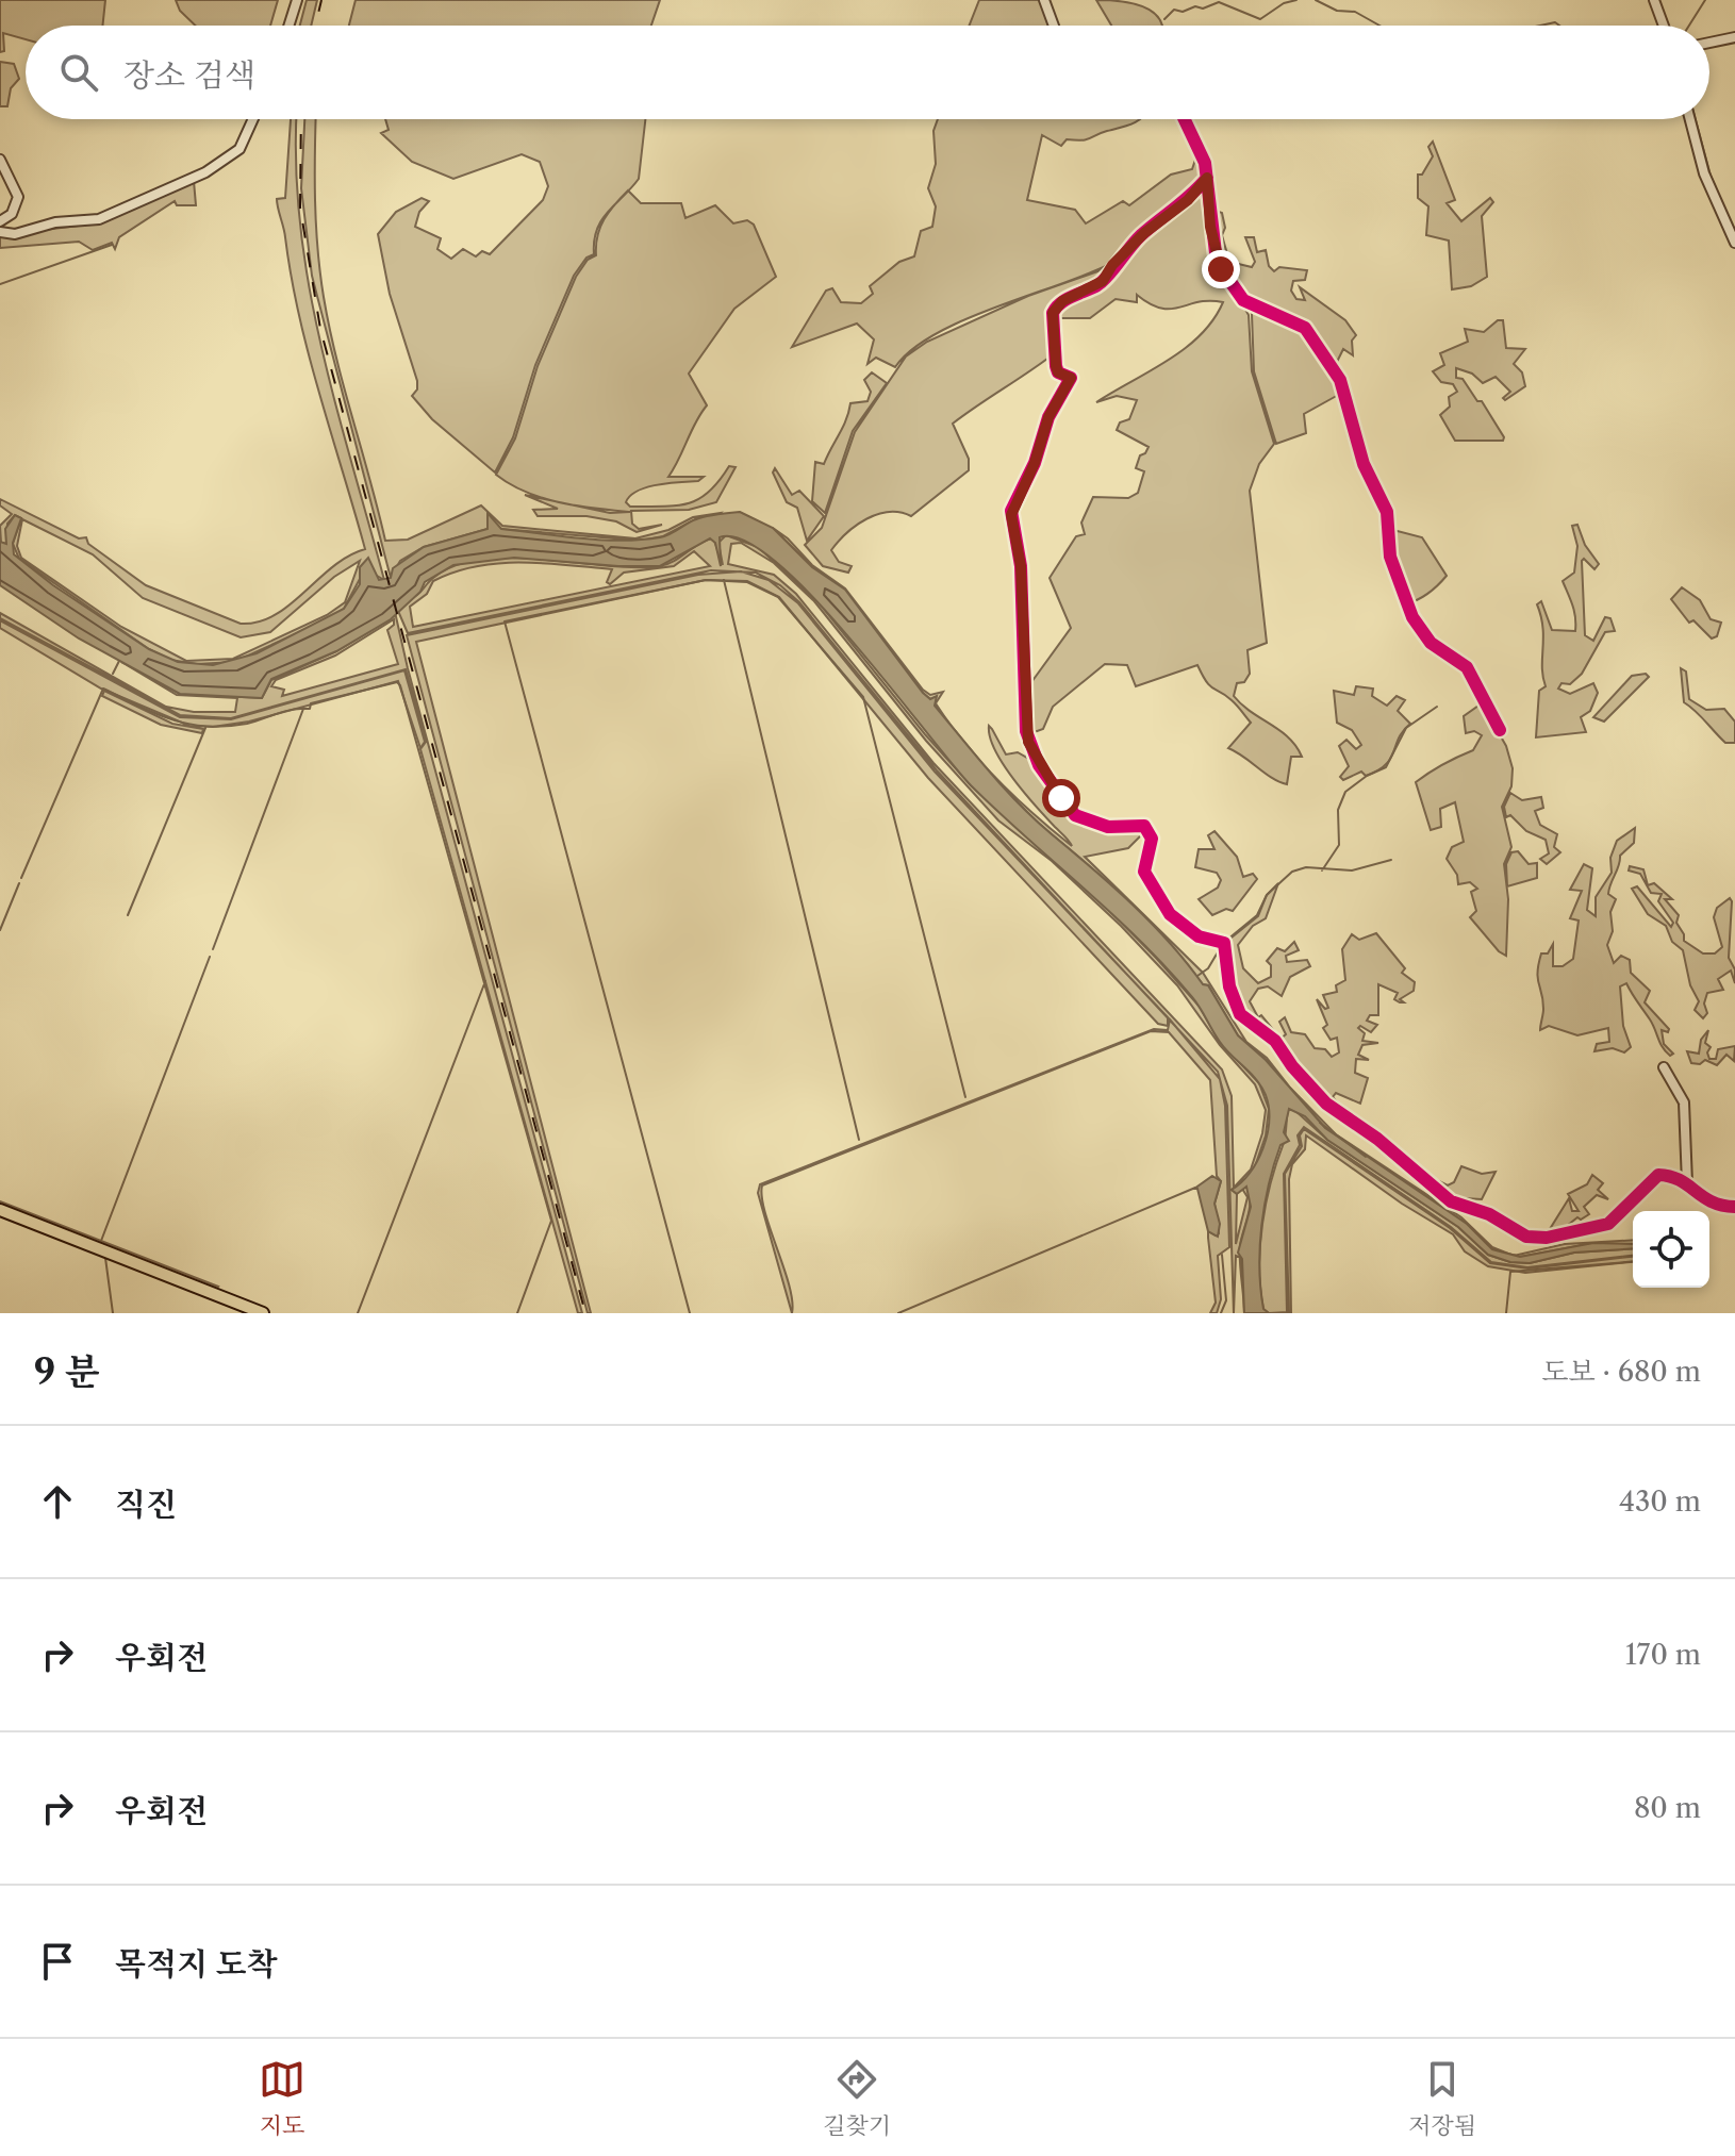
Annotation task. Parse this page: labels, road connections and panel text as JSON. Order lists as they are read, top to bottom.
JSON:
{
  "page": {
    "search": "장소 검색",
    "heading": ["9 분", "도보 · 680 m"],
    "list": [
      ["직진", "430 m"],
      ["우회전", "170 m"],
      ["우회전", "80 m"],
      "목적지 도착"
    ],
    "nav": ["지도", "길찾기", "저장됨"]
  }
}
